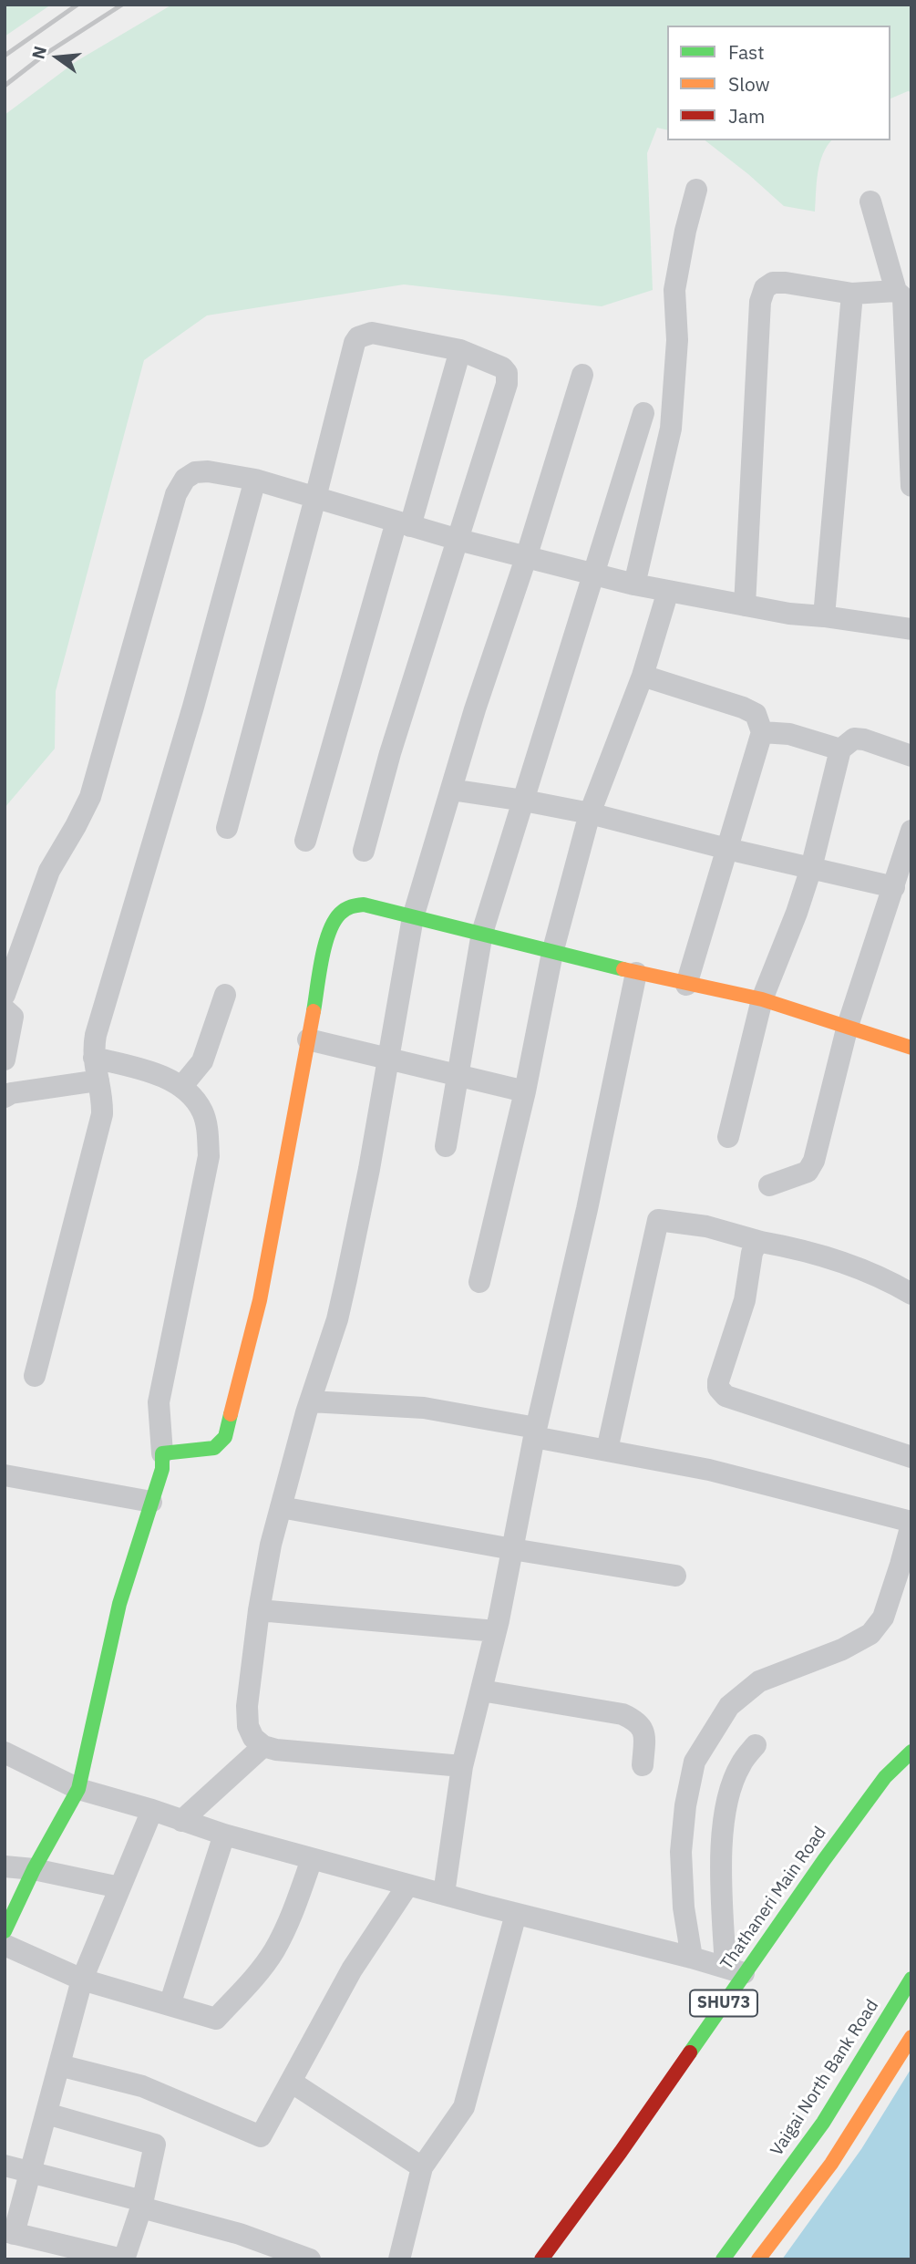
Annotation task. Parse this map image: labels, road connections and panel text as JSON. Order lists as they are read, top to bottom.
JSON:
{
  "streets": {
    "street": ["Thathaneri Main Road", "SHU73", "Vaigai North Bank Road"]
  },
  "legend": ["Fast", "Slow", "Jam"],
  "north": "left"
}
